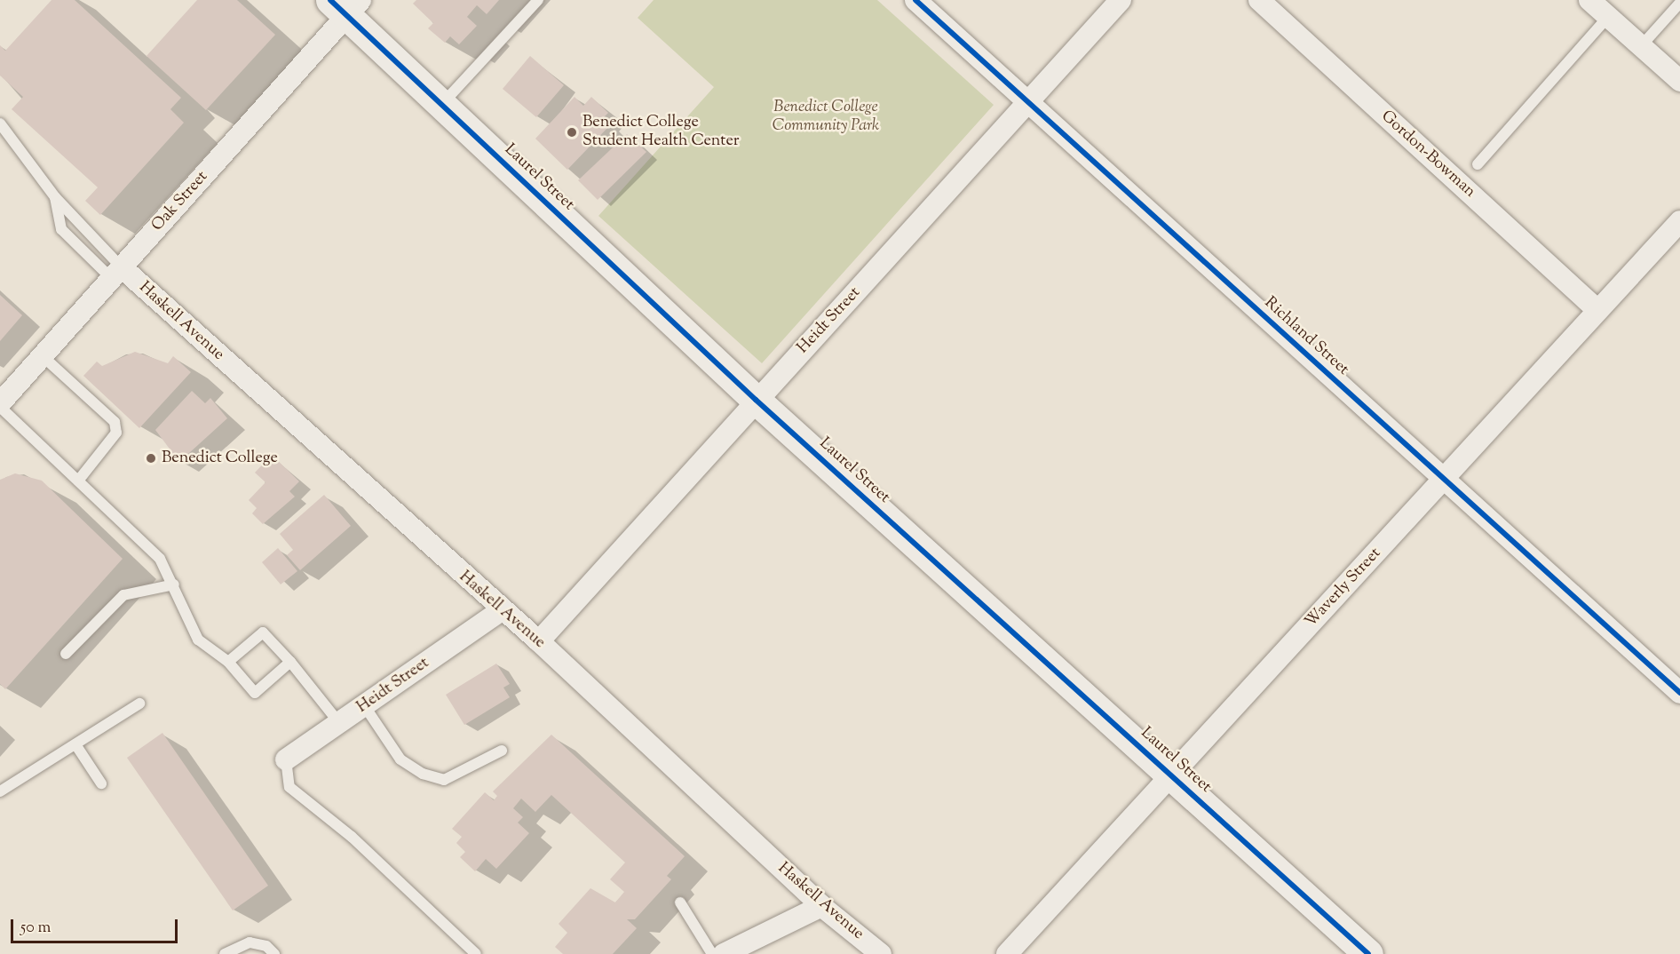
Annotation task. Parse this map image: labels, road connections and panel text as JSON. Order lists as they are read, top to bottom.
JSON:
{
  "streets": {
    "street": [
      "Gordon-Bowman",
      "Laurel Street",
      "Oak Street",
      "Heidt Street",
      "Haskell Avenue",
      "Richland Street",
      "Waverly Street"
    ]
  },
  "crossings": [
    ["Gordon-Bowman", "Waverly Street"],
    ["Laurel Street", "Oak Street"],
    ["Laurel Street", "Heidt Street"],
    ["Laurel Street", "Waverly Street"],
    ["Oak Street", "Haskell Avenue"],
    ["Heidt Street", "Haskell Avenue"],
    ["Heidt Street", "Richland Street"],
    ["Richland Street", "Waverly Street"]
  ],
  "parks": ["Benedict College Community Park"],
  "places": ["Benedict College Student Health Center", "Benedict College"],
  "scale_bar": "50 m"
}
